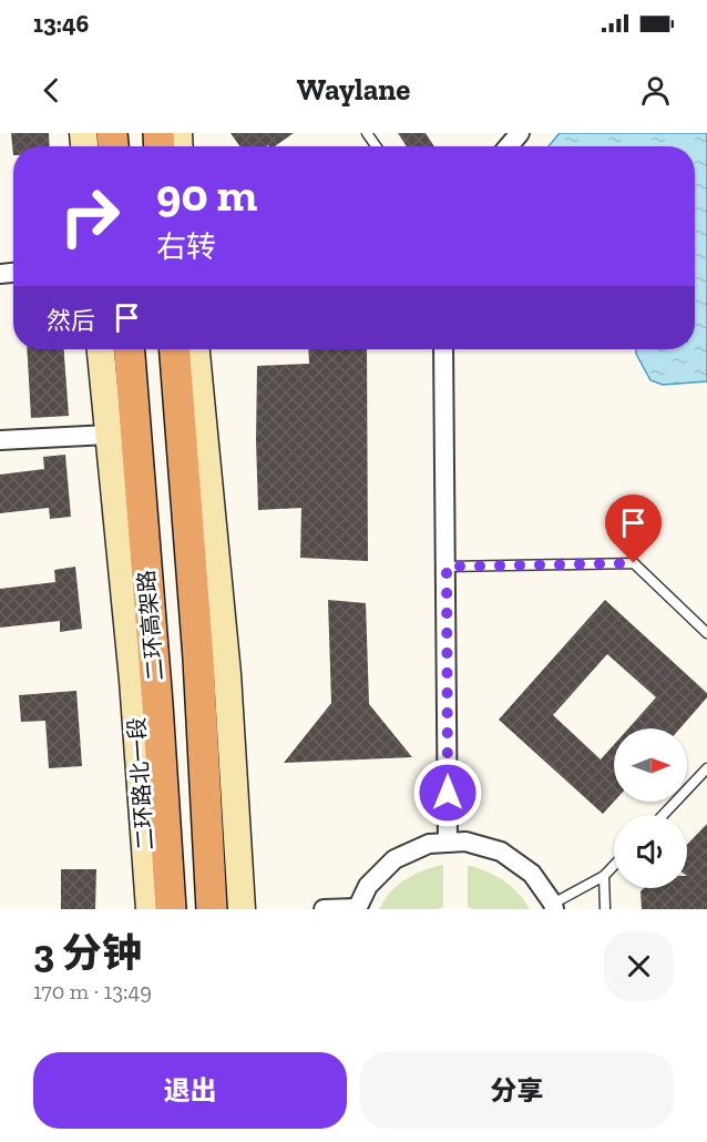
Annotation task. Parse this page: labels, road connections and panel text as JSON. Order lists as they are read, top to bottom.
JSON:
{
  "streets": {
    "highway": ["二环高架路"],
    "main road": ["二环路北一段"]
  },
  "north": "right",
  "page": {
    "status": "13:46",
    "header": "Waylane",
    "turn": ["90 m", "右转"],
    "then": "然后",
    "heading": ["3 分钟", "170 m · 13:49"],
    "buttons": ["退出", "分享"]
  }
}
